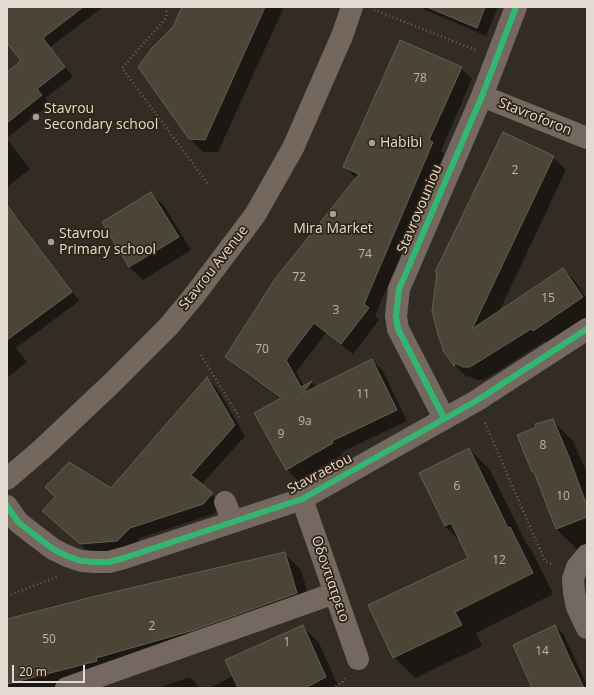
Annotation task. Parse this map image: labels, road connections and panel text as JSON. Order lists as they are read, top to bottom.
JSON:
{
  "streets": {
    "main road": ["Stavrou Avenue"],
    "street": [
      "Stavroforon",
      "Stavrovouniou",
      "Stavraetou",
      "Οδοντιατρειο"
    ]
  },
  "crossings": [
    ["Stavroforon", "Stavrovouniou"],
    ["Stavrovouniou", "Stavraetou"],
    ["Stavraetou", "Οδοντιατρειο"]
  ],
  "places": [
    "Stavrou Secondary school",
    "Habibi",
    "Mira Market",
    "Stavrou Primary school"
  ],
  "house_numbers": [
    "78",
    "2",
    "74",
    "72",
    "15",
    "3",
    "70",
    "11",
    "9a",
    "9",
    "8",
    "6",
    "10",
    "12",
    "2",
    "50",
    "1",
    "14"
  ],
  "scale_bar": "20 m"
}
